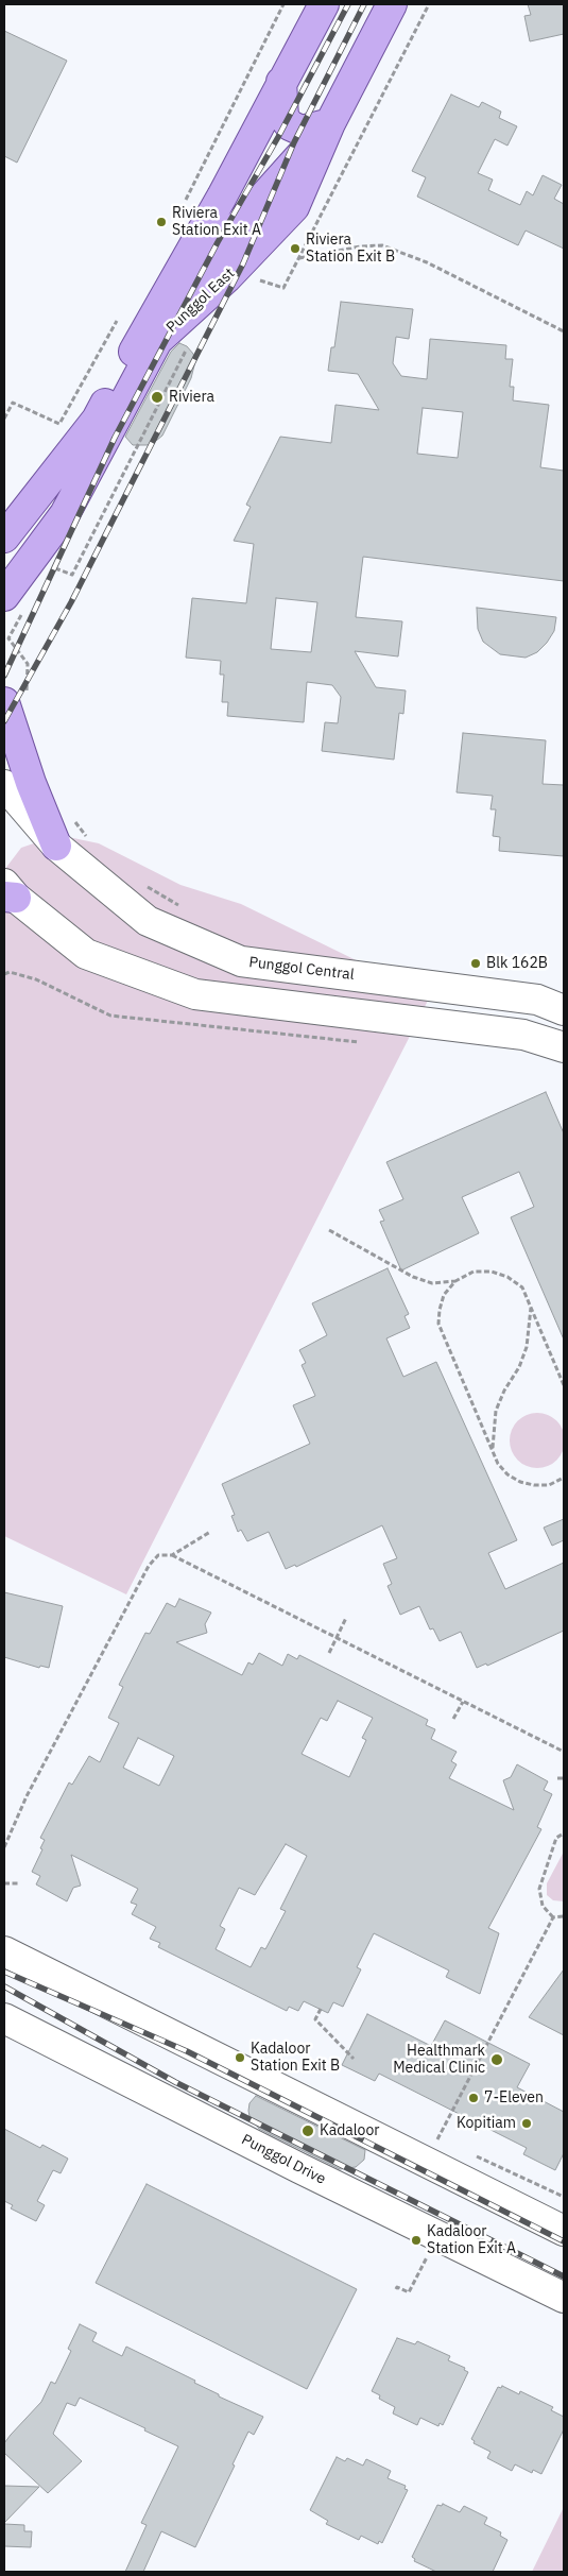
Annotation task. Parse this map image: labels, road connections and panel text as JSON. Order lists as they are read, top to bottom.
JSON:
{
  "streets": {
    "main road": ["Punggol East"],
    "street": ["Punggol Central", "Punggol Drive"]
  },
  "places": [
    "Riviera Station Exit A",
    "Riviera Station Exit B",
    "Riviera",
    "Blk 162B",
    "Kadaloor Station Exit B",
    "Healthmark Medical Clinic",
    "7-Eleven",
    "Kopitiam",
    "Kadaloor",
    "Kadaloor Station Exit A"
  ]
}
